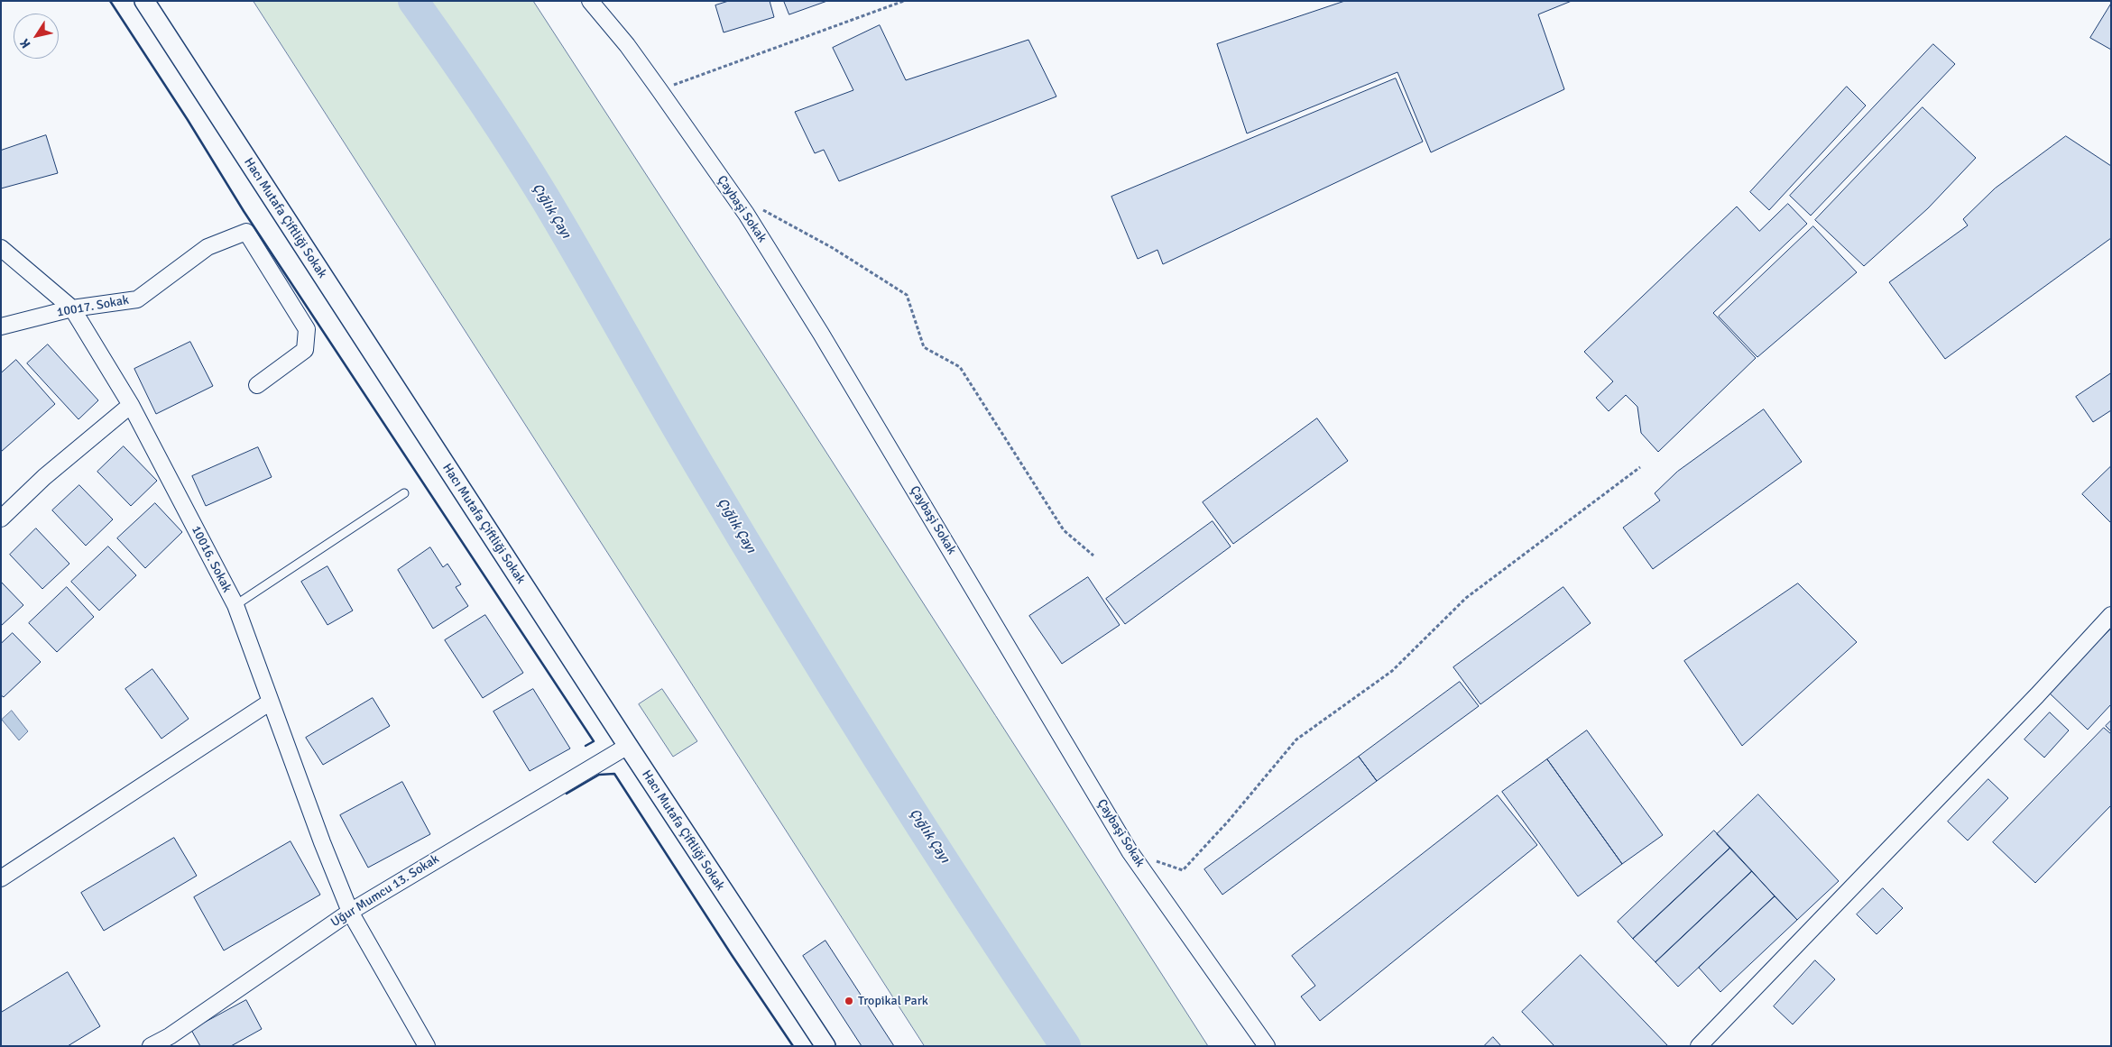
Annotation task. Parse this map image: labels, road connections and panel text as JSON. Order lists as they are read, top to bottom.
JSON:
{
  "streets": {
    "street": [
      "Çaybaşi Sokak",
      "Hacı Mutafa Çiftliği Sokak",
      "10017. Sokak",
      "10016. Sokak",
      "Uğur Mumcu 13. Sokak"
    ]
  },
  "crossings": [
    ["Hacı Mutafa Çiftliği Sokak", "Uğur Mumcu 13. Sokak"],
    ["10017. Sokak", "10016. Sokak"],
    ["10016. Sokak", "Uğur Mumcu 13. Sokak"]
  ],
  "water": ["Çığlık Çayı"],
  "places": ["Tropikal Park"],
  "north": "bottom left"
}
